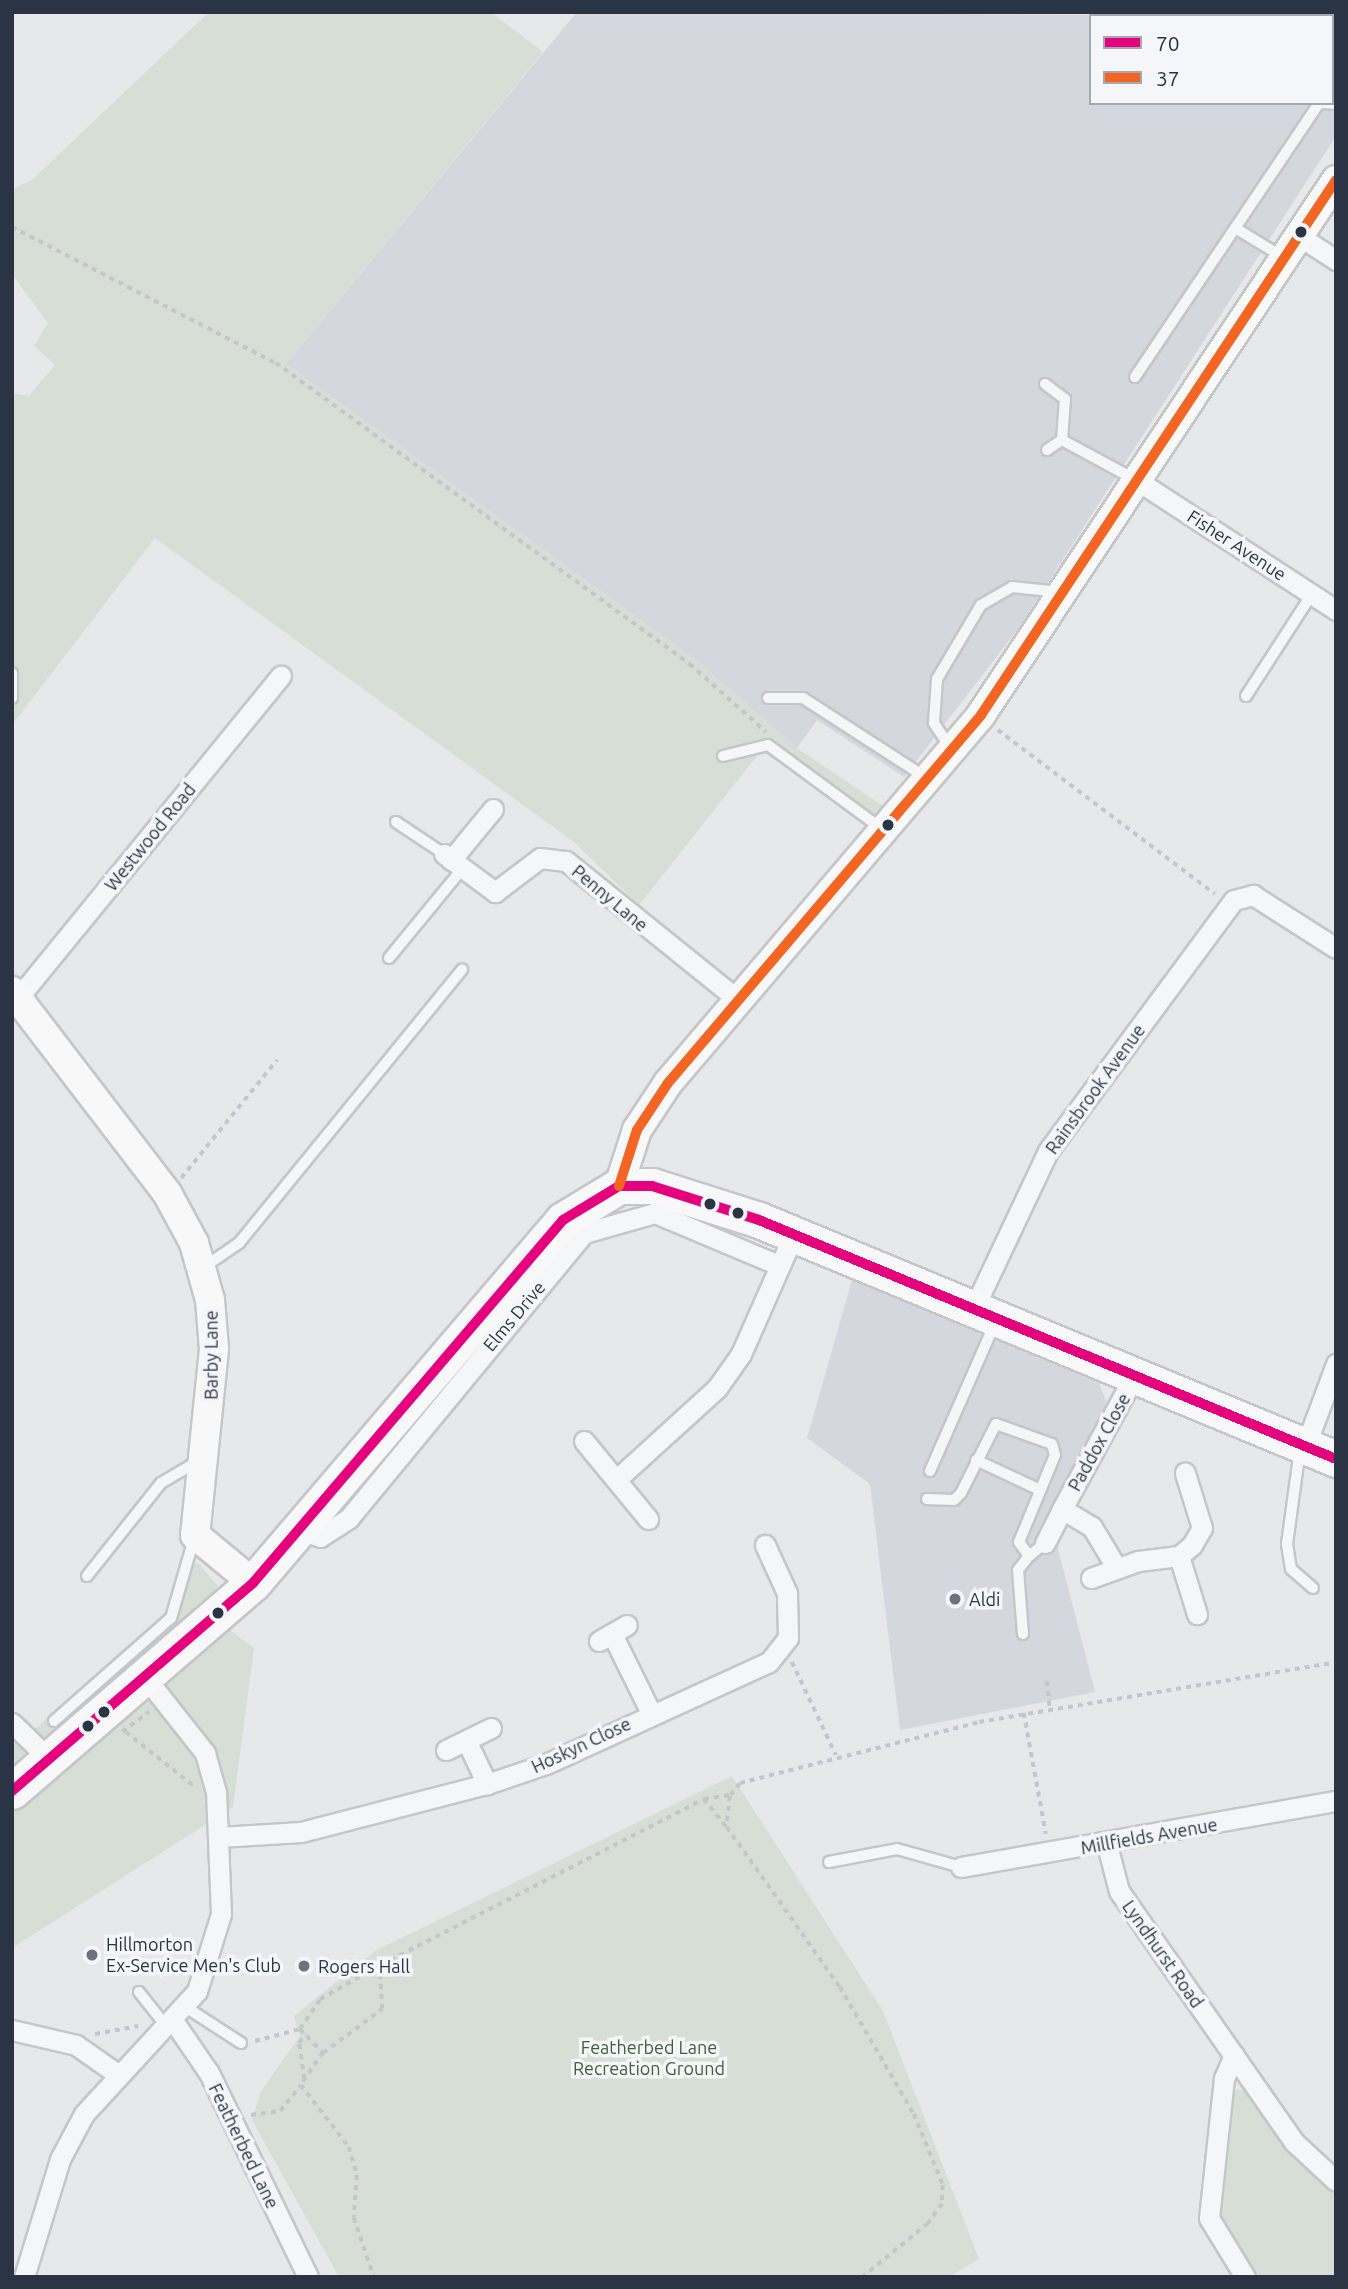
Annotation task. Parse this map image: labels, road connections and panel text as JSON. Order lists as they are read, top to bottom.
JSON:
{
  "streets": {
    "main road": ["Barby Lane"],
    "street": [
      "Fisher Avenue",
      "Westwood Road",
      "Penny Lane",
      "Rainsbrook Avenue",
      "Elms Drive",
      "Paddox Close",
      "Hoskyn Close",
      "Millfields Avenue",
      "Lyndhurst Road",
      "Featherbed Lane"
    ]
  },
  "crossings": [
    ["Westwood Road", "Barby Lane"],
    ["Millfields Avenue", "Lyndhurst Road"]
  ],
  "parks": ["Featherbed Lane Recreation Ground"],
  "places": ["Aldi", "Hillmorton Ex-Service Men's Club", "Rogers Hall"],
  "lines": ["transit line 37", "transit line 70"],
  "legend": ["70", "37"]
}
